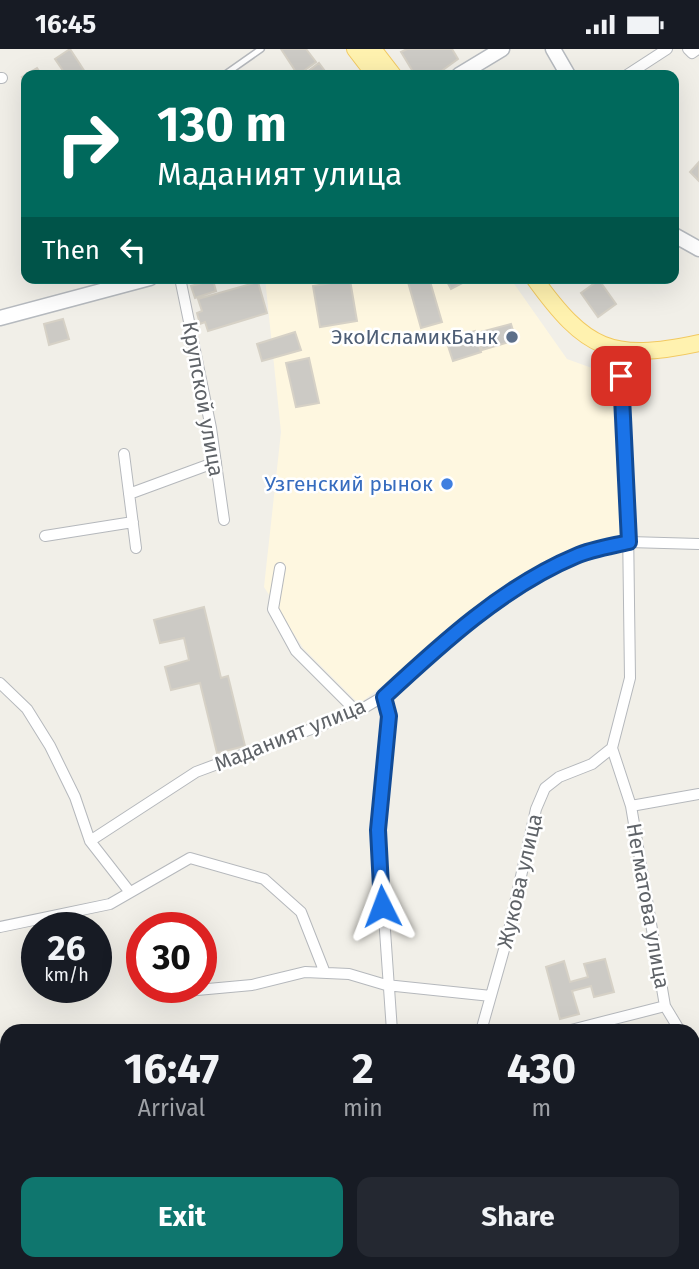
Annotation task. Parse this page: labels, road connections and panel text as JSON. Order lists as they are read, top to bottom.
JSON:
{
  "streets": {
    "street": [
      "Крупской улица",
      "Маданият улица",
      "Жукова улица",
      "Негматова улица"
    ]
  },
  "crossings": [
    ["Жукова улица", "Негматова улица"]
  ],
  "places": ["ЭкоИсламикБанк", "Узгенский рынок"],
  "page": {
    "status": "16:45",
    "turn": ["130 m", "Маданият улица"],
    "then": "Then",
    "speed": "26 km/h",
    "limit": "30",
    "eta": [
      "16:47",
      "Arrival",
      "2",
      "min",
      "430",
      "m"
    ],
    "buttons": ["Exit", "Share"]
  }
}
